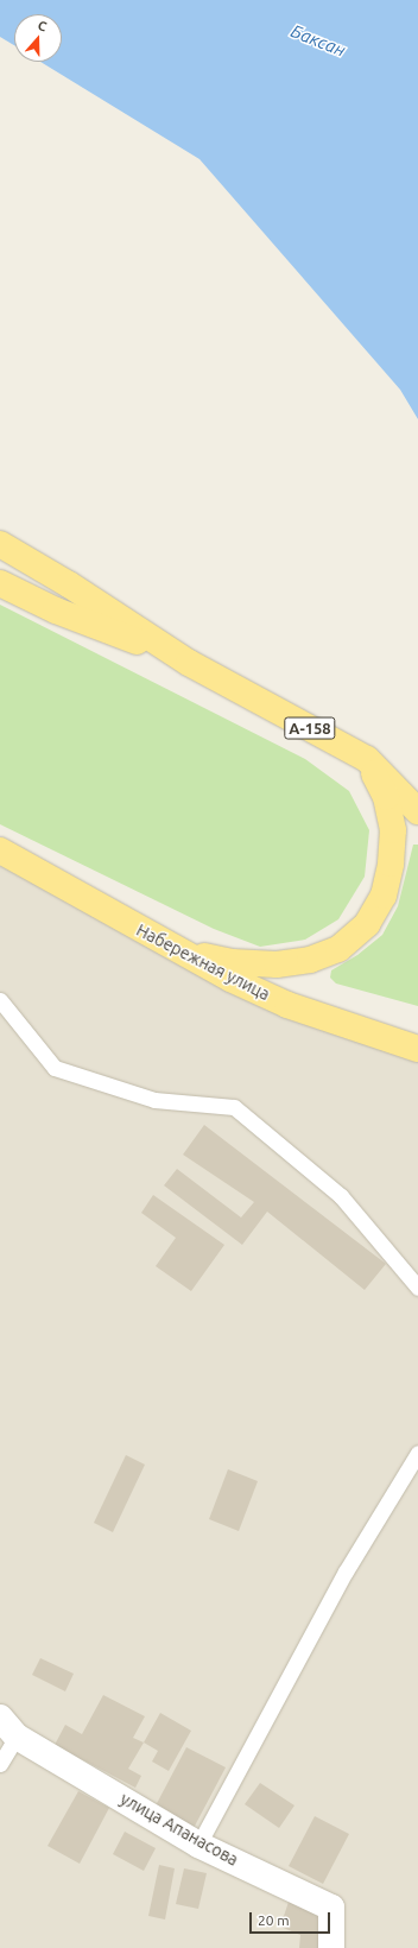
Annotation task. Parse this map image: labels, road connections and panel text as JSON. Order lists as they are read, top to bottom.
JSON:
{
  "streets": {
    "main road": ["А-158", "Набережная улица"],
    "street": ["улица Апанасова"]
  },
  "water": ["Баксан"],
  "scale_bar": "20 m",
  "north": "top"
}
